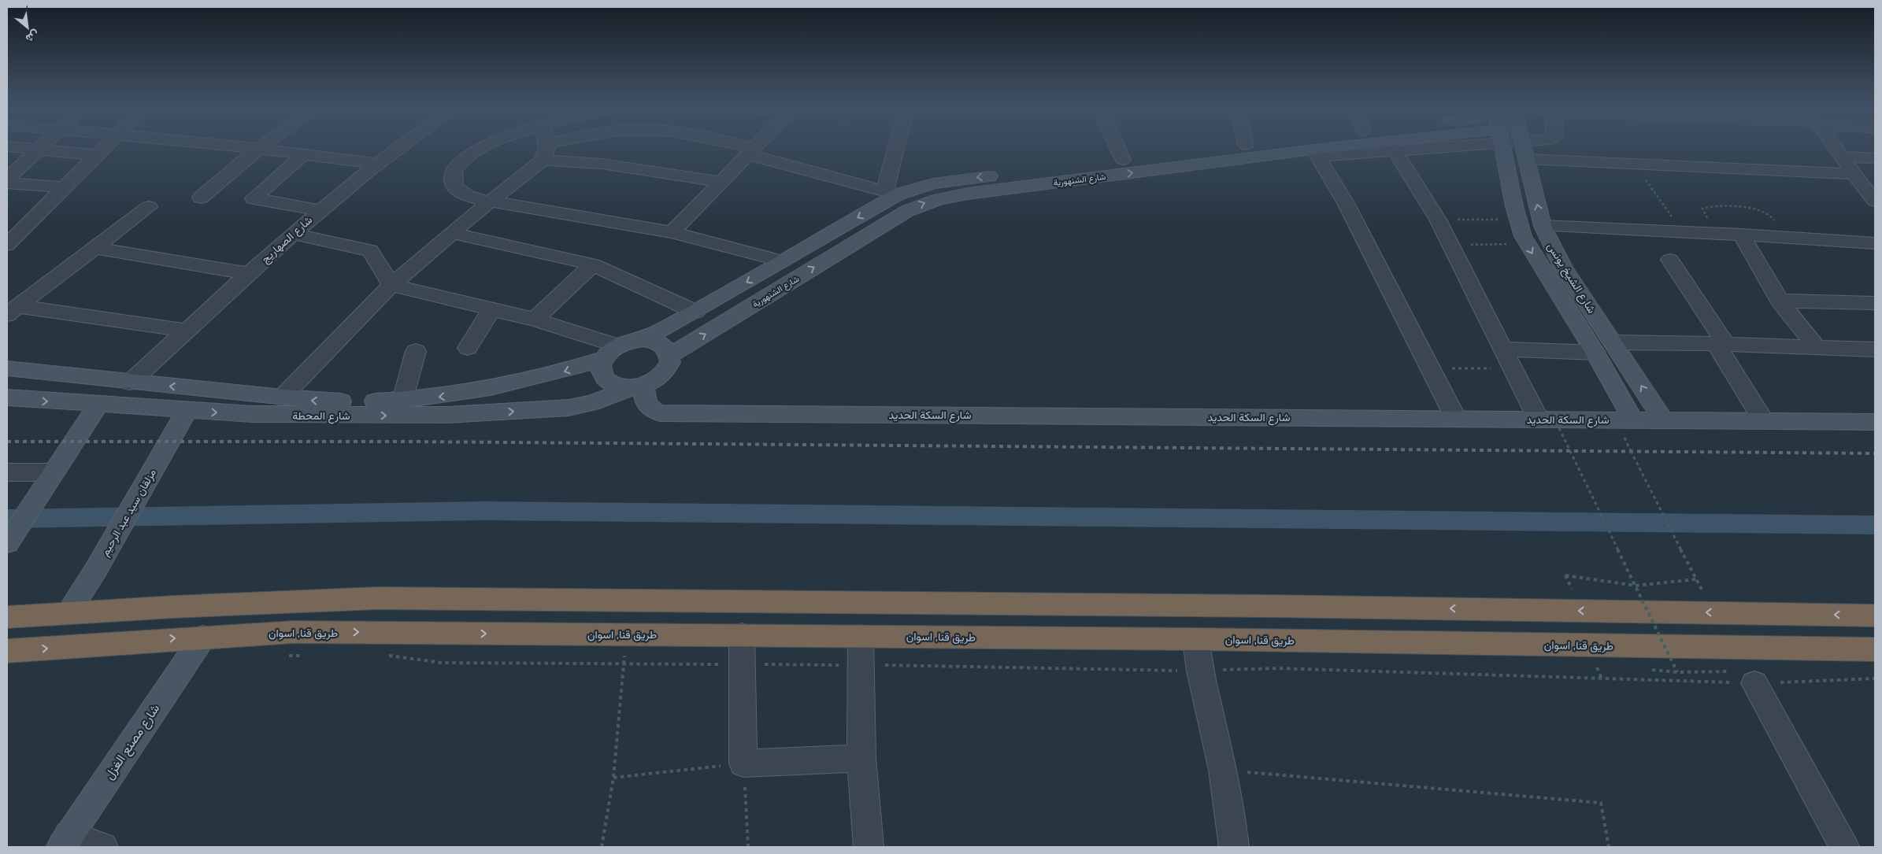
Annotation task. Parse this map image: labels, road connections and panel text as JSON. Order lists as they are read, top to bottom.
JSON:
{
  "streets": {
    "highway": ["طريق قنا, اسوان"],
    "street": [
      "شارع الشنهورية",
      "شارع الصهاريج",
      "شارع الشيخ يونس",
      "شارع السكة الحديد",
      "شارع المحطة",
      "مزلقان سيد عبد الرحيم",
      "شارع مصنع الغزل"
    ]
  },
  "crossings": [
    ["شارع الشنهورية", "شارع السكة الحديد"],
    ["شارع الشنهورية", "شارع المحطة"],
    ["شارع الصهاريج", "شارع المحطة"],
    ["شارع الشيخ يونس", "شارع السكة الحديد"],
    ["شارع السكة الحديد", "شارع المحطة"],
    ["شارع المحطة", "مزلقان سيد عبد الرحيم"],
    ["طريق قنا, اسوان", "شارع مصنع الغزل"]
  ],
  "north": "bottom right"
}
